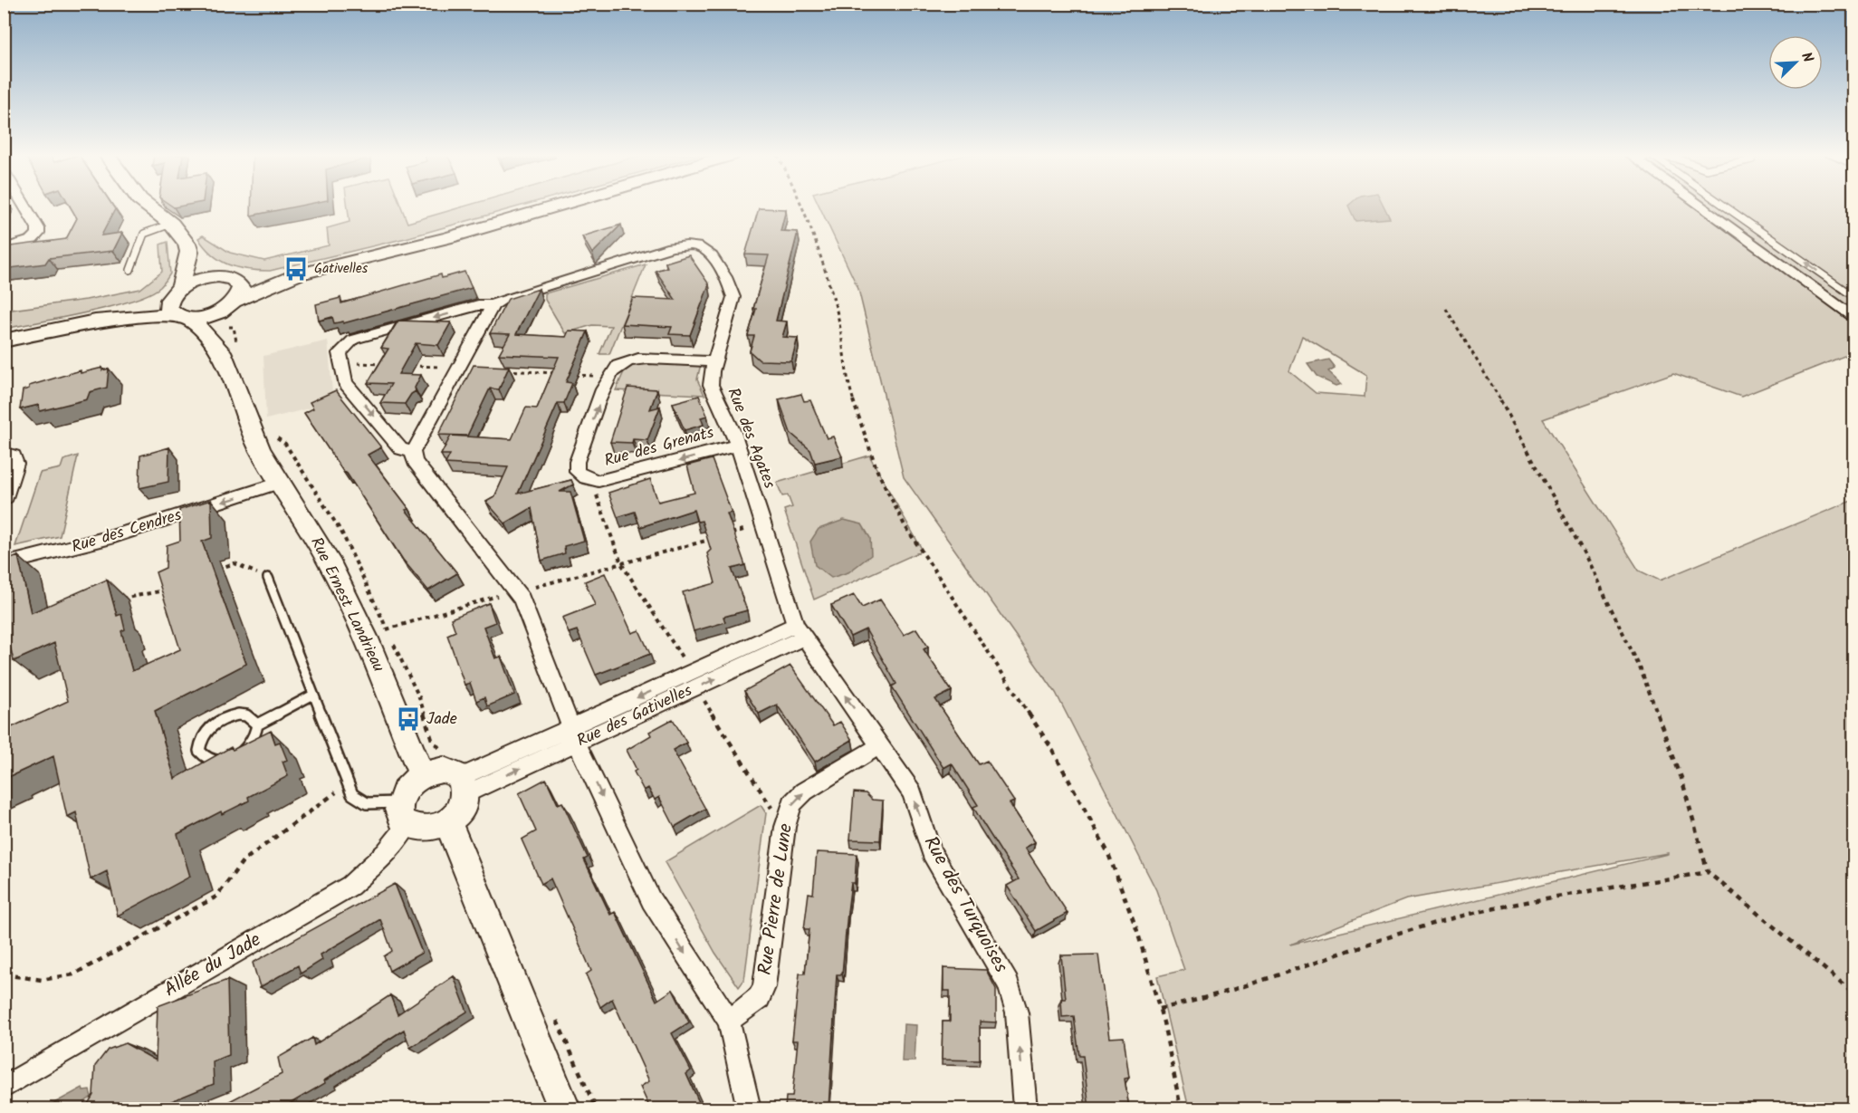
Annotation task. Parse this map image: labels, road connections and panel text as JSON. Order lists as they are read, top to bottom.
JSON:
{
  "streets": {
    "street": [
      "Rue des Agates",
      "Rue des Grenats",
      "Rue des Cendres",
      "Rue Ernest Landrieau",
      "Rue des Gativelles",
      "Rue Pierre de Lune",
      "Rue des Turquoises",
      "Allée du Jade"
    ]
  },
  "crossings": [
    ["Rue des Agates", "Rue des Grenats"],
    ["Rue des Agates", "Rue des Gativelles"],
    ["Rue des Agates", "Rue des Turquoises"],
    ["Rue des Cendres", "Rue Ernest Landrieau"],
    ["Rue Ernest Landrieau", "Rue des Gativelles"],
    ["Rue Ernest Landrieau", "Allée du Jade"],
    ["Rue des Gativelles", "Rue des Turquoises"],
    ["Rue des Gativelles", "Allée du Jade"],
    ["Rue Pierre de Lune", "Rue des Turquoises"]
  ],
  "one_way": ["Rue des Cendres", "Rue des Turquoises"],
  "places": {
    "bus stop": ["Gativelles", "Jade"]
  },
  "north": "top right"
}
